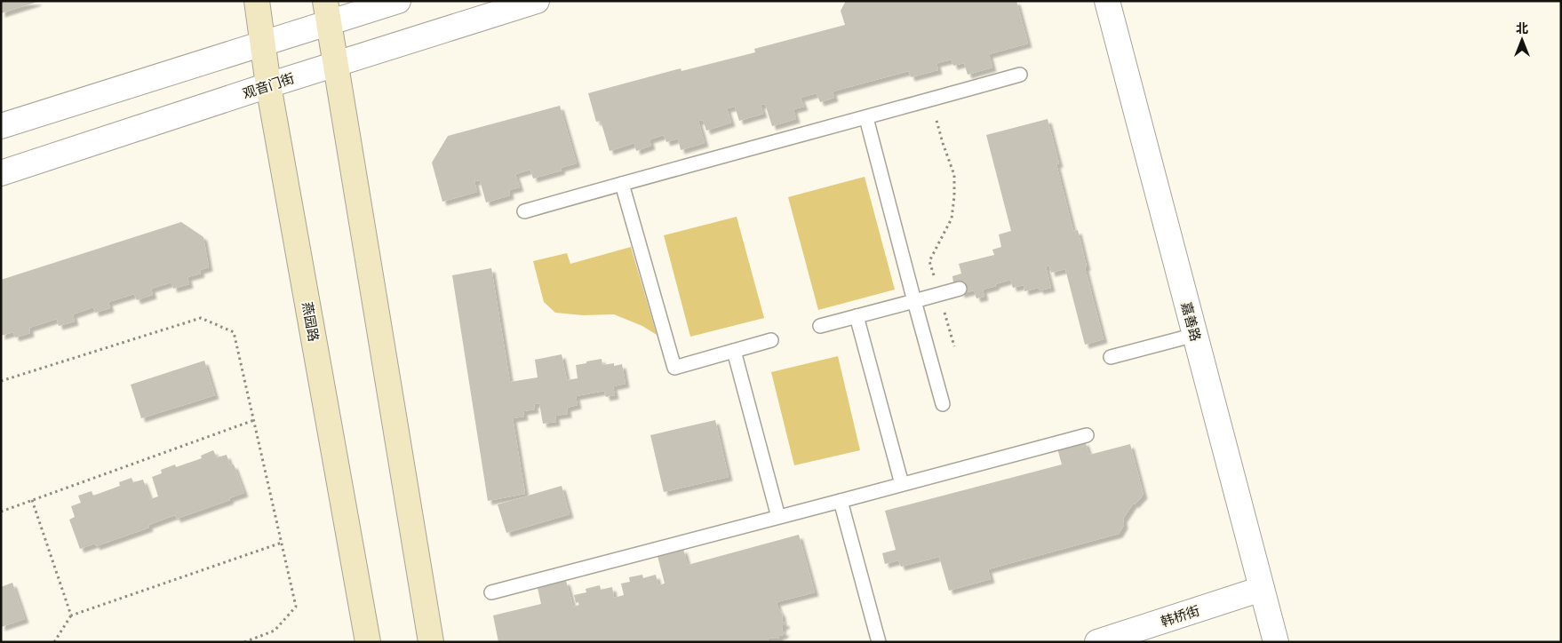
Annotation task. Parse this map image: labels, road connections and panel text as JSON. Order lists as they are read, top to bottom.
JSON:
{
  "streets": {
    "main road": ["燕园路"],
    "street": ["观音门街", "嘉善路", "韩桥街"]
  },
  "crossings": [
    ["观音门街", "燕园路"],
    ["嘉善路", "韩桥街"]
  ],
  "north": "top"
}
